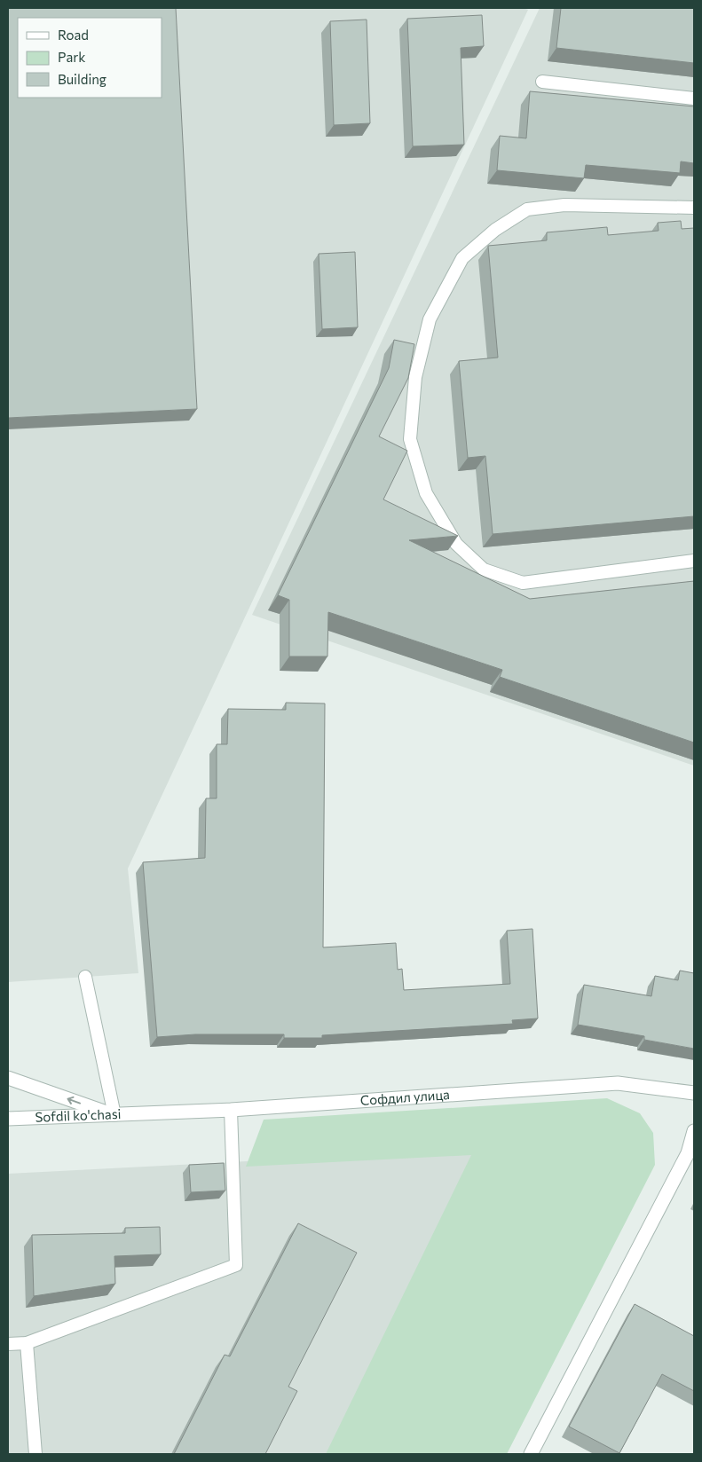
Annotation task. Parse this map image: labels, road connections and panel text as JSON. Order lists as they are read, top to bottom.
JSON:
{
  "streets": {
    "street": ["Софдил улица", "Sofdil ko'chasi"]
  },
  "crossings": [
    ["Софдил улица", "Sofdil ko'chasi"]
  ],
  "legend": ["Road", "Park", "Building"]
}
